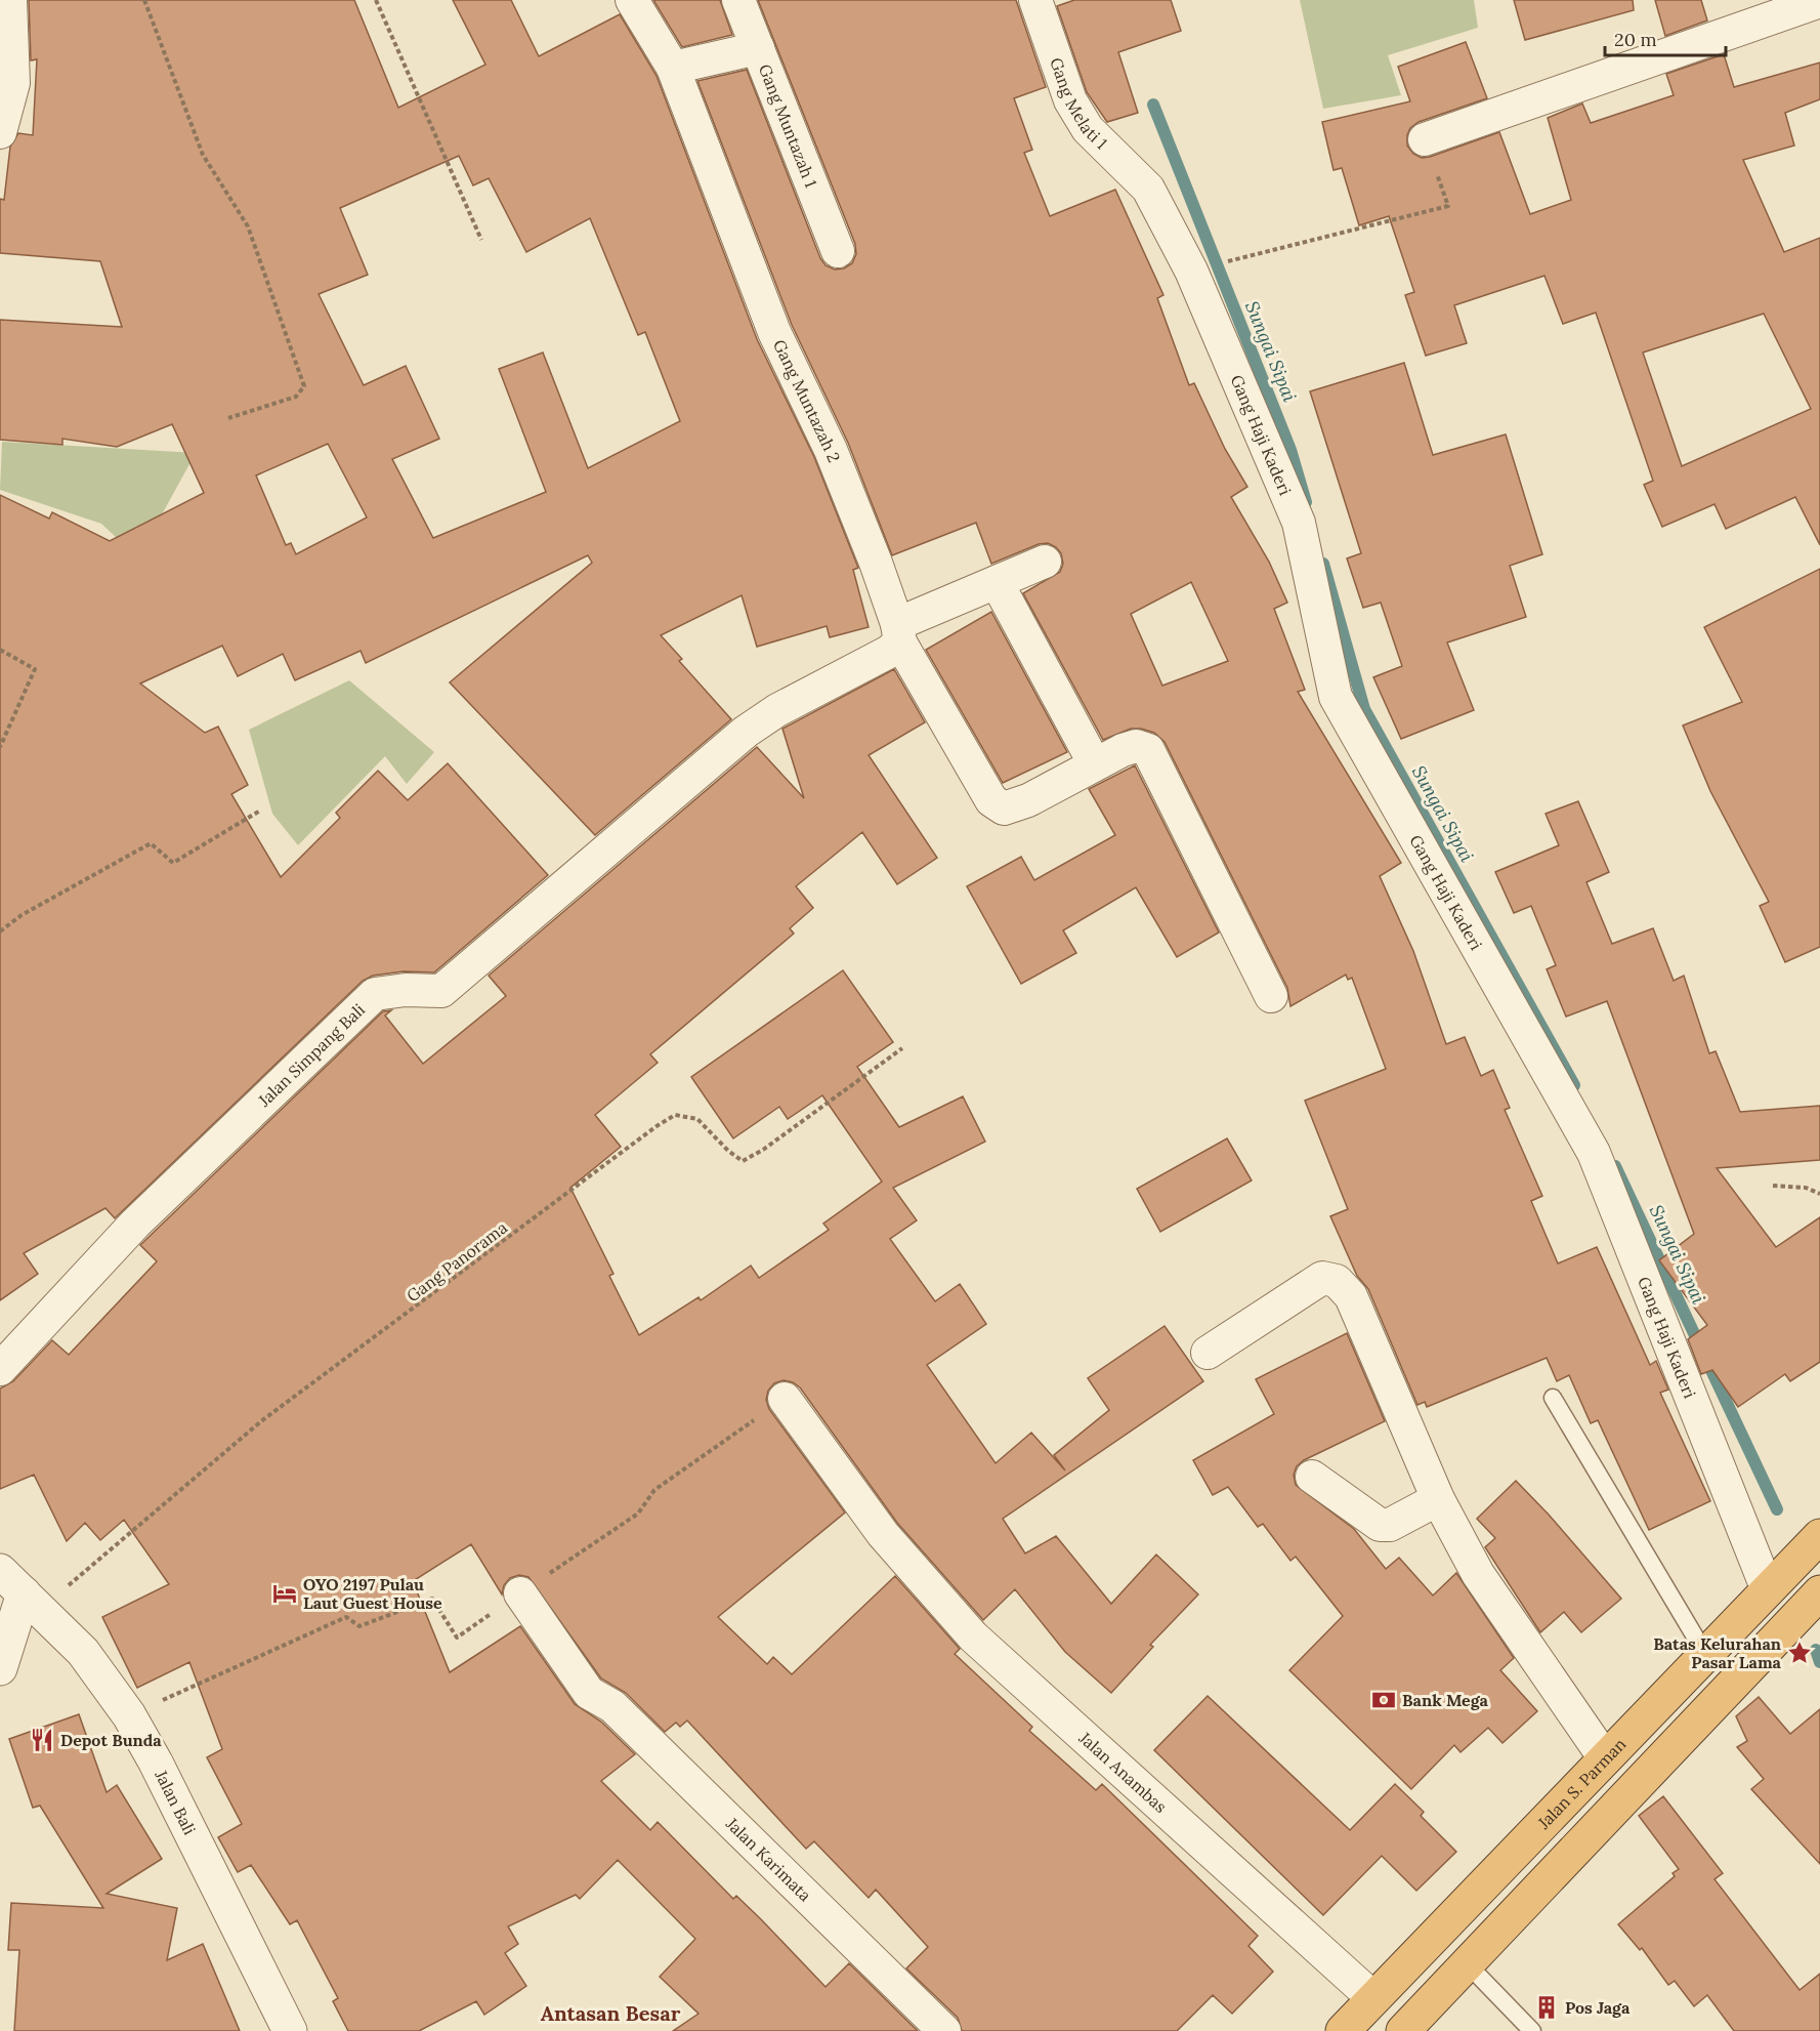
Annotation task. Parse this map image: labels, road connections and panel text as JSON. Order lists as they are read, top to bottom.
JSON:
{
  "streets": {
    "highway": ["Jalan S. Parman"],
    "street": [
      "Gang Melati 1",
      "Gang Muntazah 1",
      "Gang Muntazah 2",
      "Gang Haji Kaderi",
      "Jalan Simpang Bali",
      "Jalan Anambas",
      "Jalan Bali",
      "Jalan Karimata"
    ],
    "path": ["Gang Panorama"]
  },
  "crossings": [
    ["Gang Melati 1", "Gang Haji Kaderi"],
    ["Gang Muntazah 2", "Jalan Simpang Bali"],
    ["Gang Haji Kaderi", "Jalan S. Parman"],
    ["Gang Panorama", "Jalan Bali"],
    ["Jalan Anambas", "Jalan S. Parman"]
  ],
  "districts": ["Antasan Besar"],
  "water": ["Sungai Sipai"],
  "places": {
    "hotel": ["OYO 2197 Pulau Laut Guest House"],
    "place": ["Batas Kelurahan Pasar Lama"],
    "bank": ["Bank Mega"],
    "restaurant": ["Depot Bunda"],
    "building": ["Pos Jaga"]
  },
  "scale_bar": "20 m"
}
